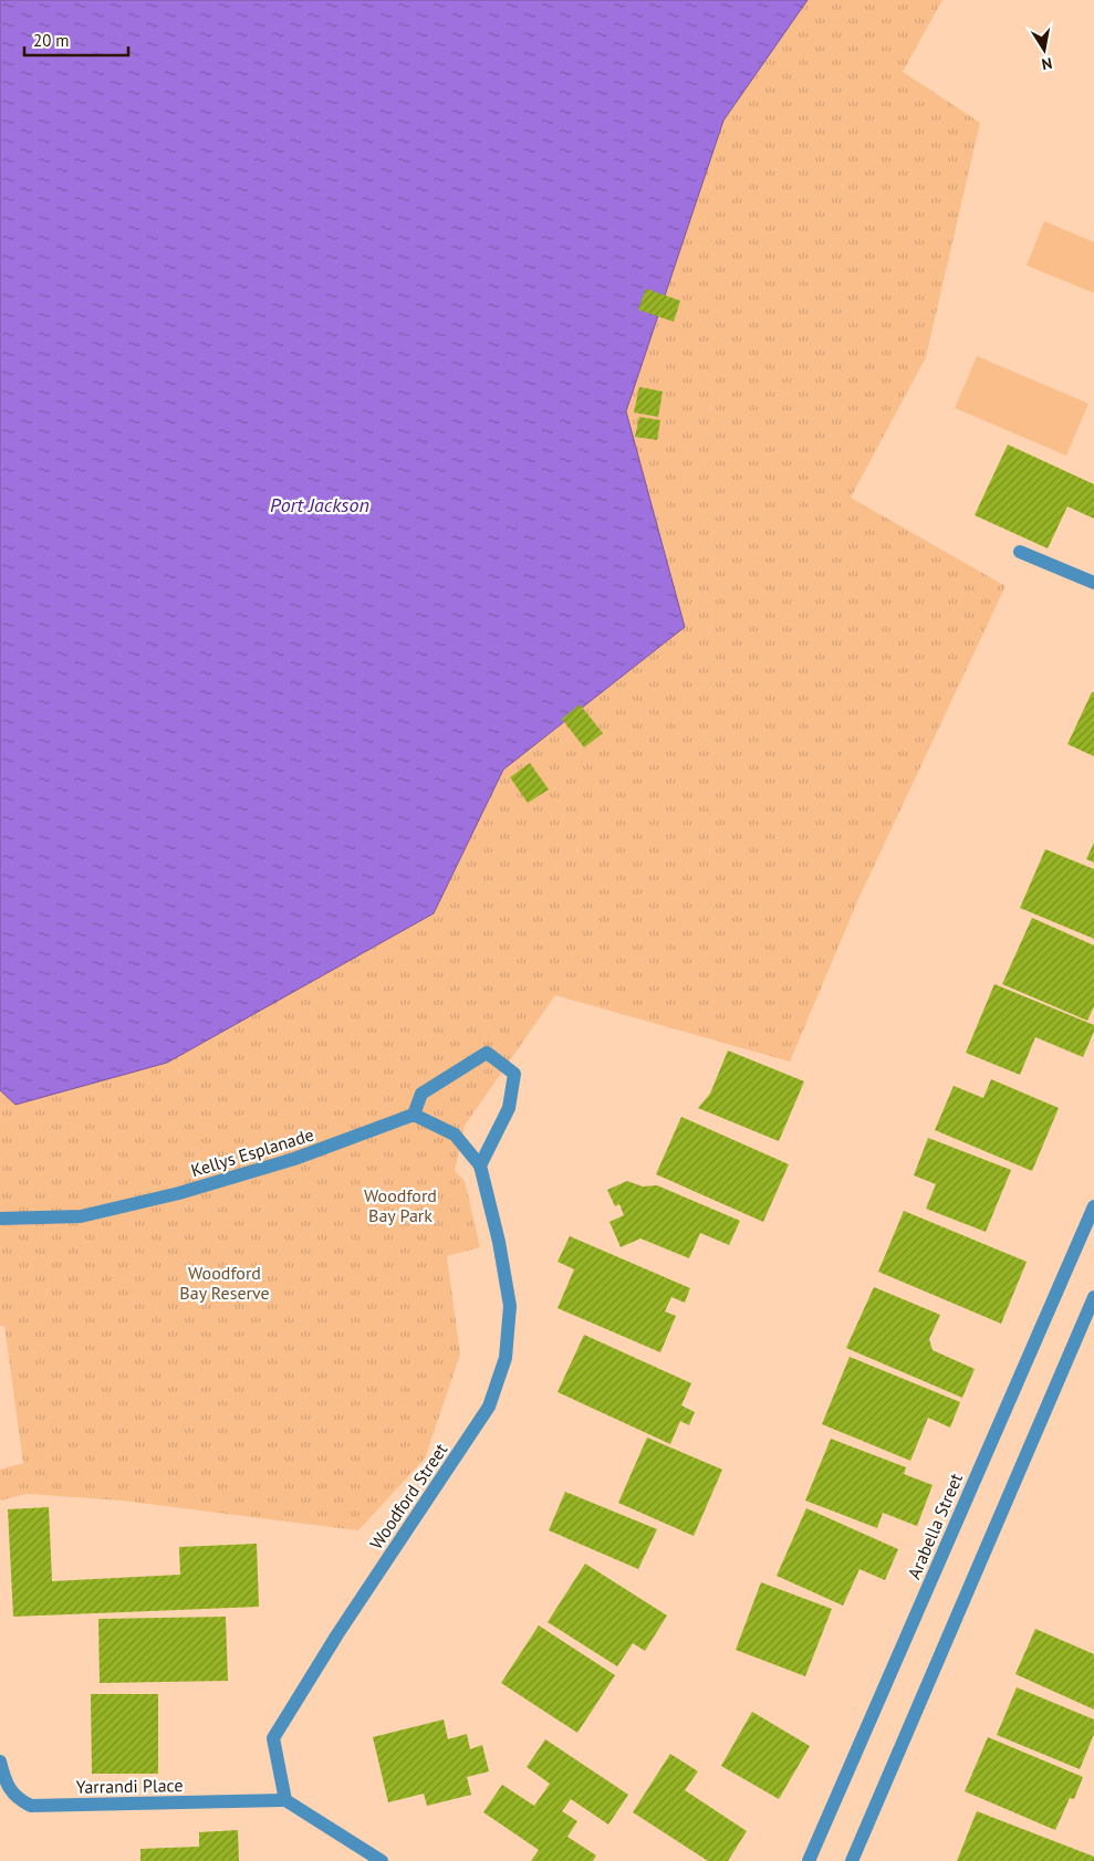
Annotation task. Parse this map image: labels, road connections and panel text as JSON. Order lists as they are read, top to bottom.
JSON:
{
  "streets": {
    "street": [
      "Kellys Esplanade",
      "Woodford Street",
      "Arabella Street",
      "Yarrandi Place"
    ]
  },
  "crossings": [
    ["Kellys Esplanade", "Woodford Street"],
    ["Woodford Street", "Yarrandi Place"]
  ],
  "water": ["Port Jackson"],
  "parks": ["Woodford Bay Park", "Woodford Bay Reserve"],
  "scale_bar": "20 m",
  "north": "bottom"
}
